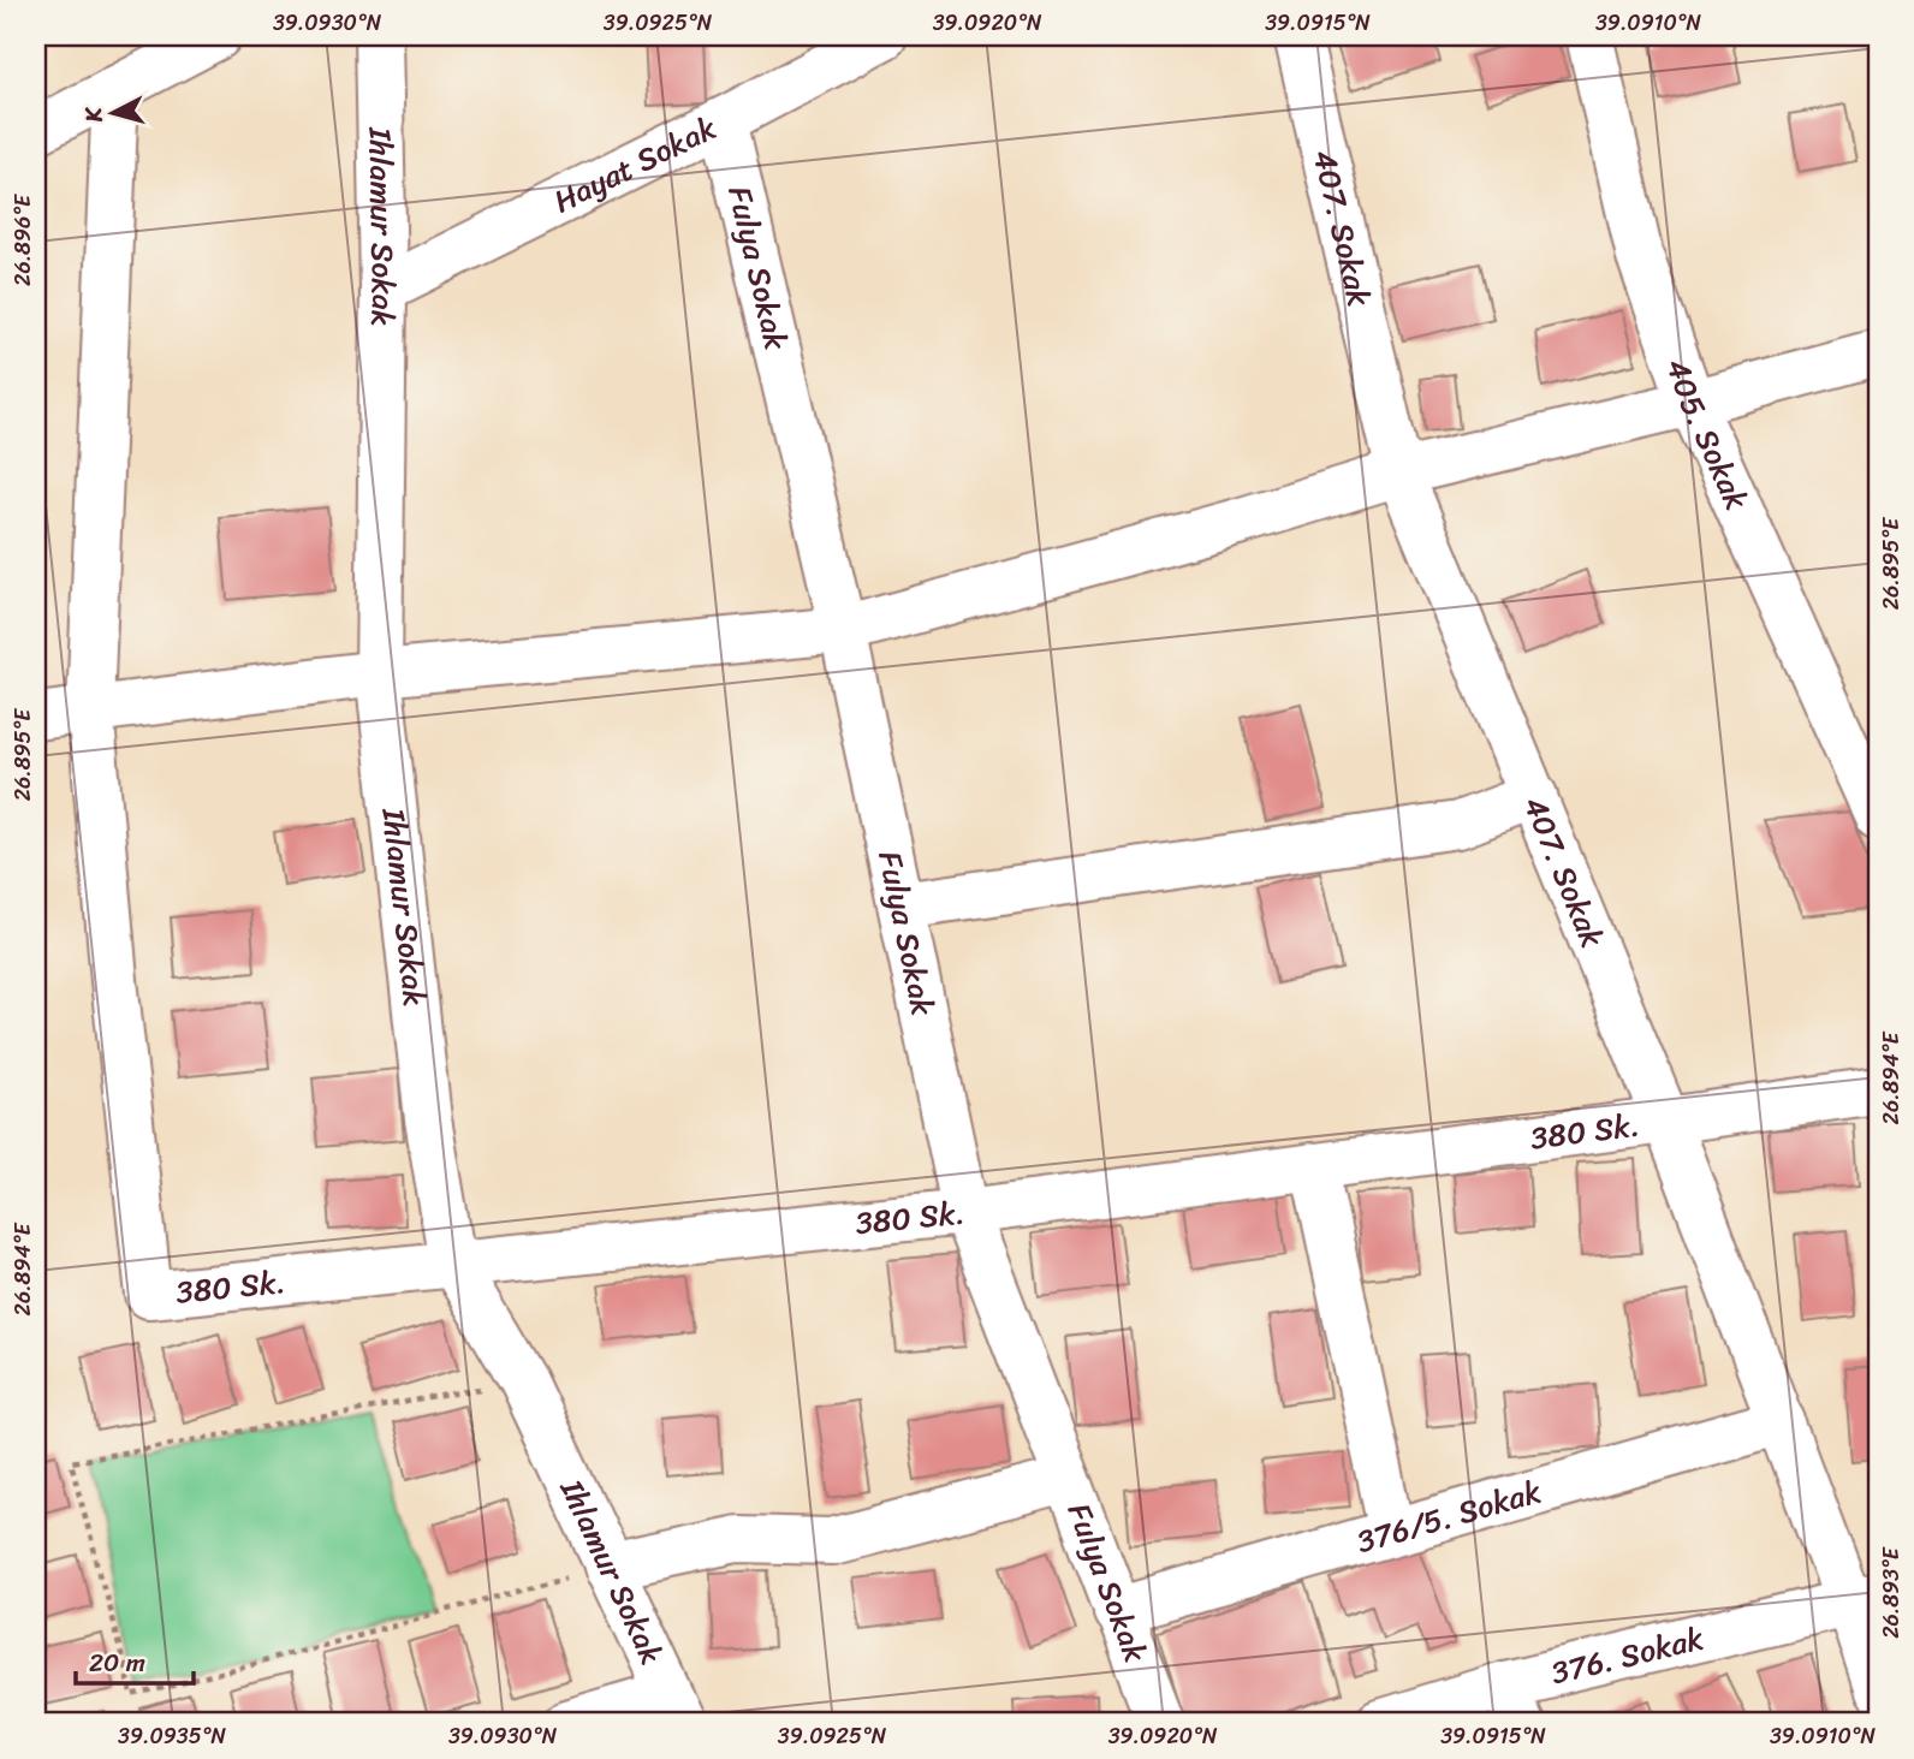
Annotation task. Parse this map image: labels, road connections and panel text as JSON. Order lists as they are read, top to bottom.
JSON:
{
  "streets": {
    "street": [
      "Hayat Sokak",
      "Ihlamur Sokak",
      "407. Sokak",
      "Fulya Sokak",
      "405. Sokak",
      "380 Sk.",
      "376/5. Sokak",
      "376. Sokak"
    ]
  },
  "crossings": [
    ["Hayat Sokak", "Ihlamur Sokak"],
    ["Hayat Sokak", "Fulya Sokak"],
    ["Ihlamur Sokak", "380 Sk."],
    ["407. Sokak", "380 Sk."],
    ["407. Sokak", "376/5. Sokak"],
    ["407. Sokak", "376. Sokak"],
    ["Fulya Sokak", "380 Sk."],
    ["Fulya Sokak", "376/5. Sokak"]
  ],
  "scale_bar": "20 m",
  "north": "left",
  "coordinates": [
    "39.0930°N",
    "39.0925°N",
    "39.0920°N",
    "39.0915°N",
    "39.0910°N",
    "26.896°E",
    "26.895°E",
    "26.894°E",
    "26.893°E",
    "39.0935°N"
  ]
}
